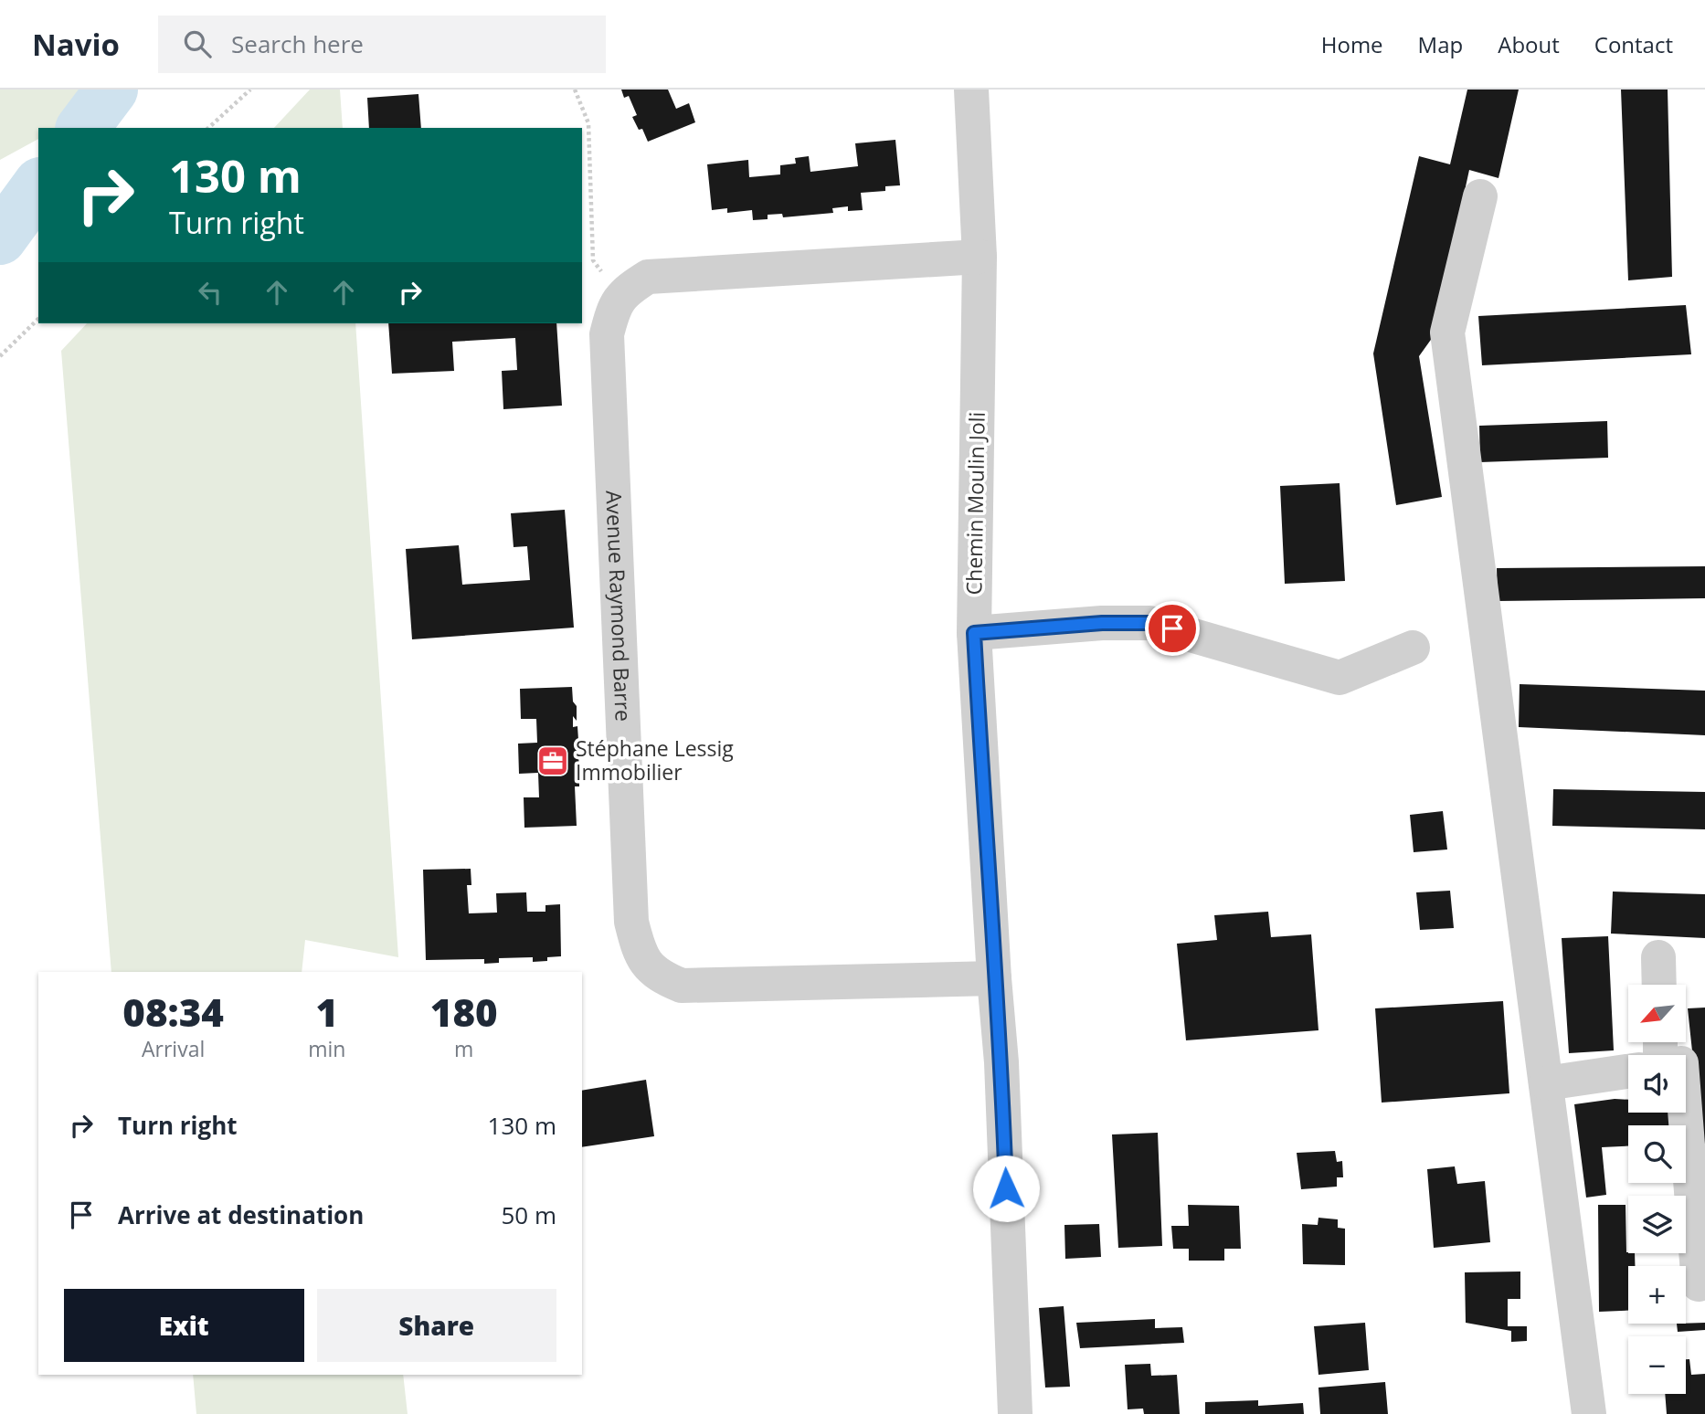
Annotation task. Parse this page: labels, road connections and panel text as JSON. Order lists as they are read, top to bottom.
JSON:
{
  "streets": {
    "street": ["Chemin Moulin Joli", "Avenue Raymond Barre"]
  },
  "crossings": [
    ["Chemin Moulin Joli", "Avenue Raymond Barre"]
  ],
  "places": {
    "office": ["Stéphane Lessig Immobilier"]
  },
  "north": "bottom left",
  "page": {
    "header": "Navio",
    "search": "Search here",
    "nav": [
      "Home",
      "Map",
      "About",
      "Contact"
    ],
    "turn": ["130 m", "Turn right"],
    "eta": [
      "08:34",
      "Arrival",
      "1",
      "min",
      "180",
      "m"
    ],
    "map_buttons": ["+", "−"],
    "list": [
      {
        "name": "Turn right",
        "value": "130 m"
      },
      {
        "name": "Arrive at destination",
        "value": "50 m"
      }
    ],
    "buttons": ["Exit", "Share"]
  }
}
